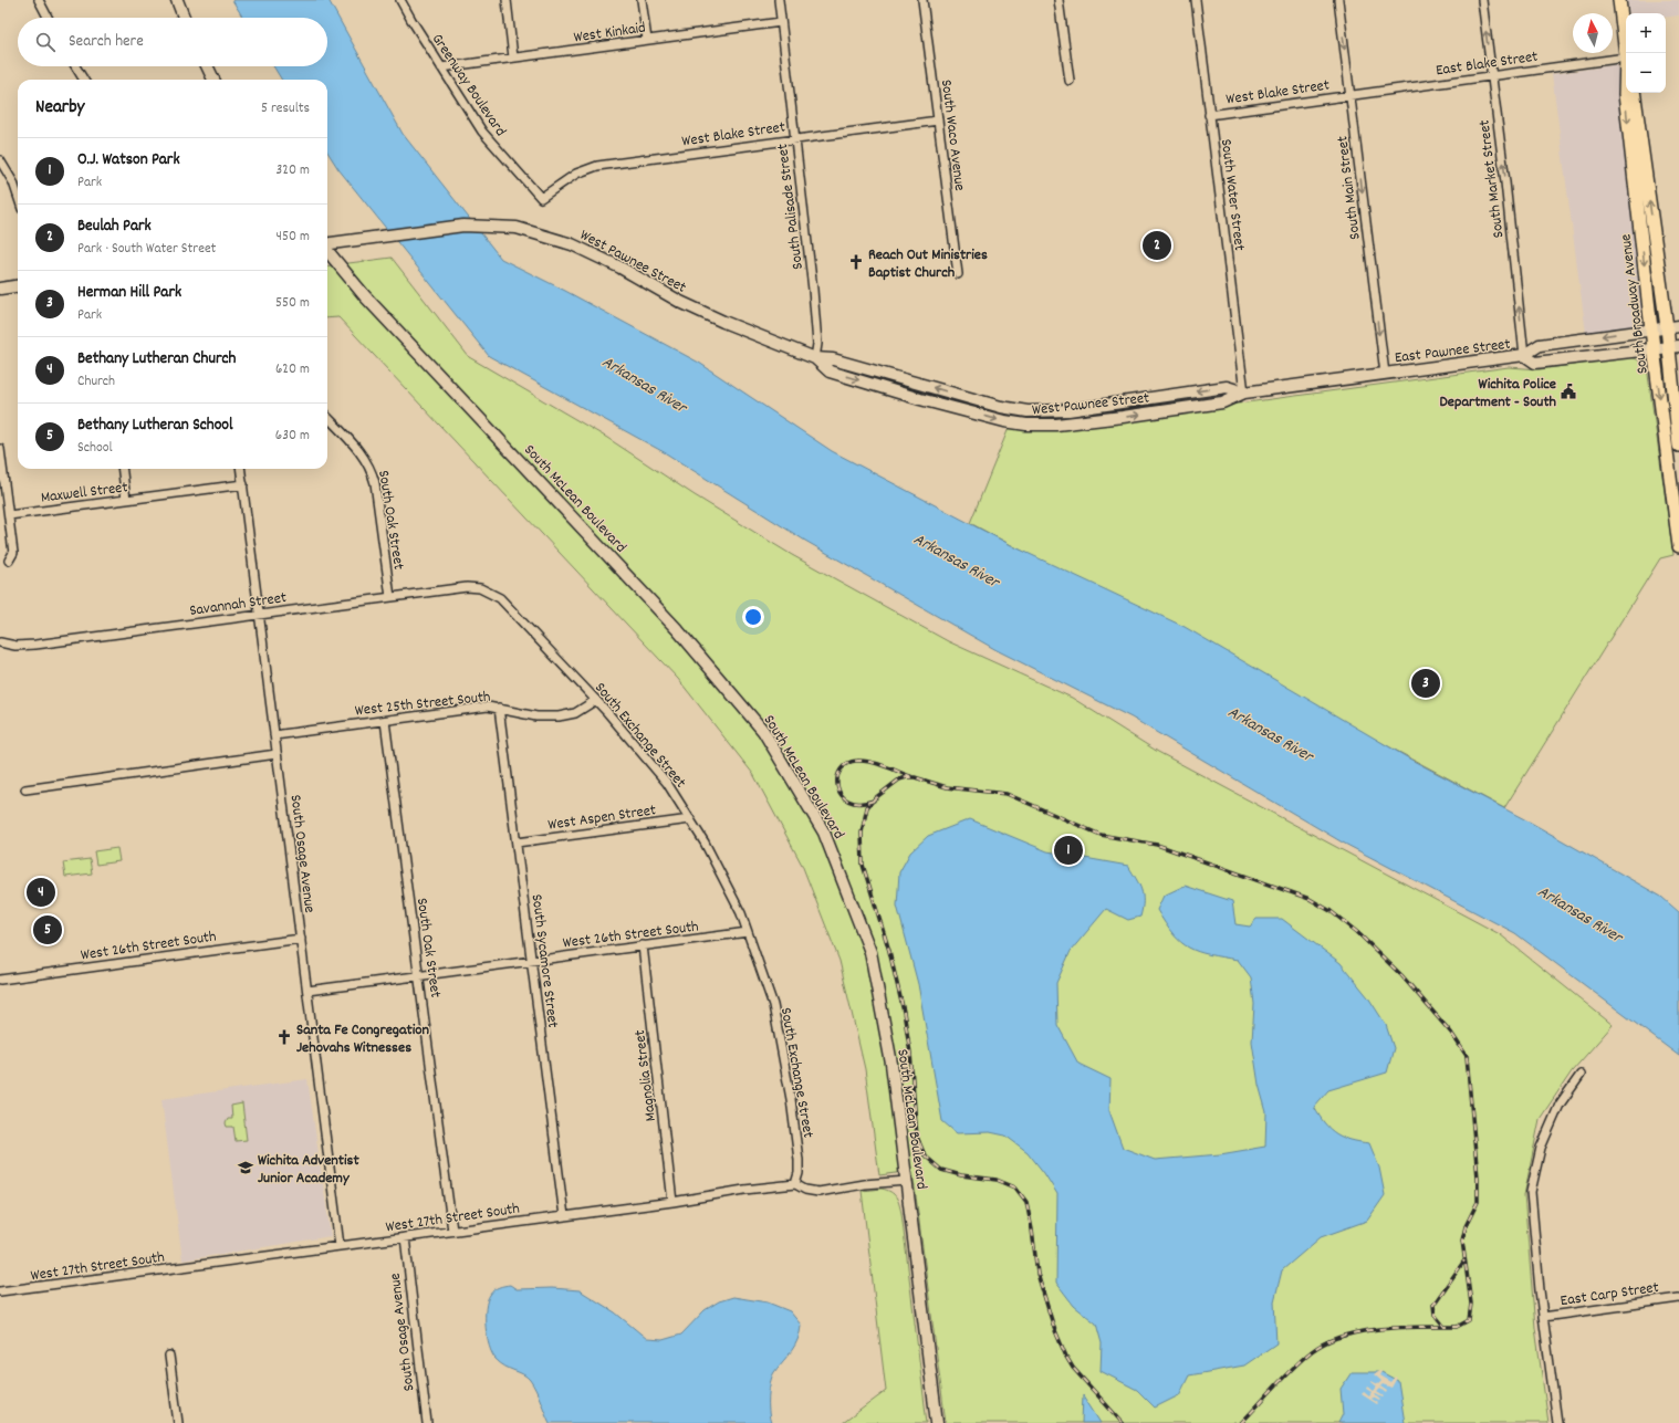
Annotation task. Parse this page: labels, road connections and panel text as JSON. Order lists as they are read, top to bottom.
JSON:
{
  "streets": {
    "main road": [
      "West Pawnee Street",
      "South Broadway Avenue",
      "East Pawnee Street",
      "South McLean Boulevard"
    ],
    "street": [
      "West Kinkaid",
      "East Blake Street",
      "Greenway Boulevard",
      "West Blake Street",
      "South Waco Avenue",
      "South Market Street",
      "South Main Street",
      "South Water Street",
      "South Palisade Street",
      "Maxwell Street",
      "South Oak Street",
      "Savannah Street",
      "West 25th Street South",
      "South Exchange Street",
      "West Aspen Street",
      "South Osage Avenue",
      "West 26th Street South",
      "South Sycamore Street",
      "Magnolia Street",
      "West 27th Street South",
      "East Carp Street"
    ]
  },
  "crossings": [
    ["West Kinkaid", "Greenway Boulevard"],
    ["West Kinkaid", "South Palisade Street"],
    ["East Blake Street", "West Blake Street"],
    ["East Blake Street", "South Market Street"],
    ["East Blake Street", "South Main Street"],
    ["East Blake Street", "South Broadway Avenue"],
    ["Greenway Boulevard", "West Blake Street"],
    ["West Blake Street", "South Waco Avenue"],
    ["West Blake Street", "South Main Street"],
    ["West Blake Street", "South Water Street"],
    ["West Blake Street", "South Palisade Street"],
    ["South Market Street", "East Pawnee Street"],
    ["South Main Street", "West Pawnee Street"],
    ["South Main Street", "East Pawnee Street"],
    ["South Water Street", "West Pawnee Street"],
    ["South Palisade Street", "West Pawnee Street"],
    ["West Pawnee Street", "East Pawnee Street"],
    ["South Broadway Avenue", "East Pawnee Street"],
    ["Maxwell Street", "South Osage Avenue"],
    ["South McLean Boulevard", "West 27th Street South"],
    ["South Oak Street", "Savannah Street"],
    ["South Oak Street", "West 25th Street South"],
    ["South Oak Street", "West 26th Street South"],
    ["South Oak Street", "West 27th Street South"],
    ["Savannah Street", "South Exchange Street"],
    ["Savannah Street", "South Osage Avenue"],
    ["West 25th Street South", "South Exchange Street"],
    ["West 25th Street South", "South Osage Avenue"],
    ["West 25th Street South", "South Sycamore Street"],
    ["South Exchange Street", "West Aspen Street"],
    ["South Exchange Street", "West 26th Street South"],
    ["South Exchange Street", "West 27th Street South"],
    ["West Aspen Street", "South Sycamore Street"],
    ["South Osage Avenue", "West 26th Street South"],
    ["South Osage Avenue", "West 27th Street South"],
    ["West 26th Street South", "South Sycamore Street"],
    ["West 26th Street South", "Magnolia Street"],
    ["South Sycamore Street", "West 27th Street South"],
    ["Magnolia Street", "West 27th Street South"]
  ],
  "one_way": ["South Market Street", "South Main Street"],
  "water": ["Arkansas River"],
  "places": {
    "church": ["Reach Out Ministries Baptist Church", "Santa Fe Congregation Jehovahs Witnesses"],
    "public building": ["Wichita Police Department - South"],
    "school or university": ["Wichita Adventist Junior Academy"]
  },
  "north": "top",
  "page": {
    "map_buttons": ["+", "−"],
    "search": "Search here",
    "heading": ["Nearby", "5 results"],
    "list": [
      {
        "mark": "1",
        "name": "O.J. Watson Park",
        "note": "Park",
        "value": "320 m"
      },
      {
        "mark": "2",
        "name": "Beulah Park",
        "note": "Park · South Water Street",
        "value": "450 m"
      },
      {
        "mark": "3",
        "name": "Herman Hill Park",
        "note": "Park",
        "value": "550 m"
      },
      {
        "mark": "4",
        "name": "Bethany Lutheran Church",
        "note": "Church",
        "value": "620 m"
      },
      {
        "mark": "5",
        "name": "Bethany Lutheran School",
        "note": "School",
        "value": "630 m"
      }
    ],
    "pins": [
      "2",
      "3",
      "1",
      "4",
      "5"
    ]
  }
}
